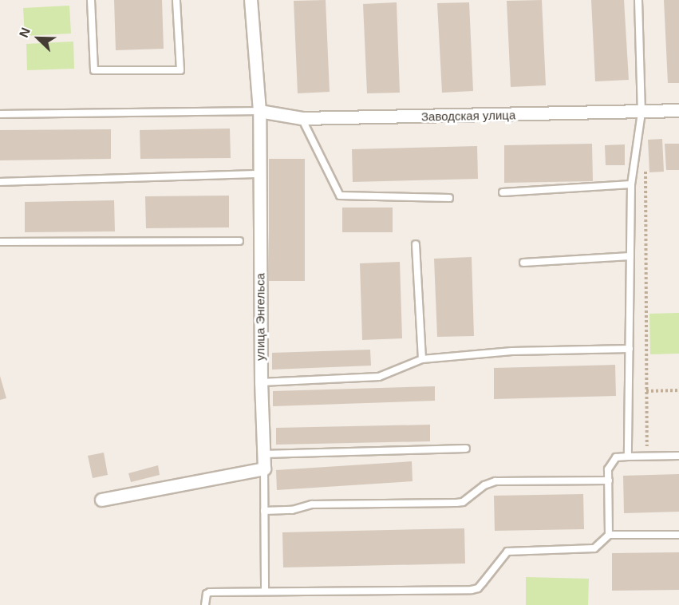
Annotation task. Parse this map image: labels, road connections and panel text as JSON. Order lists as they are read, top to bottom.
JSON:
{
  "streets": {
    "street": ["Заводская улица", "улица Энгельса"]
  },
  "crossings": [
    ["Заводская улица", "улица Энгельса"]
  ],
  "north": "top left"
}
